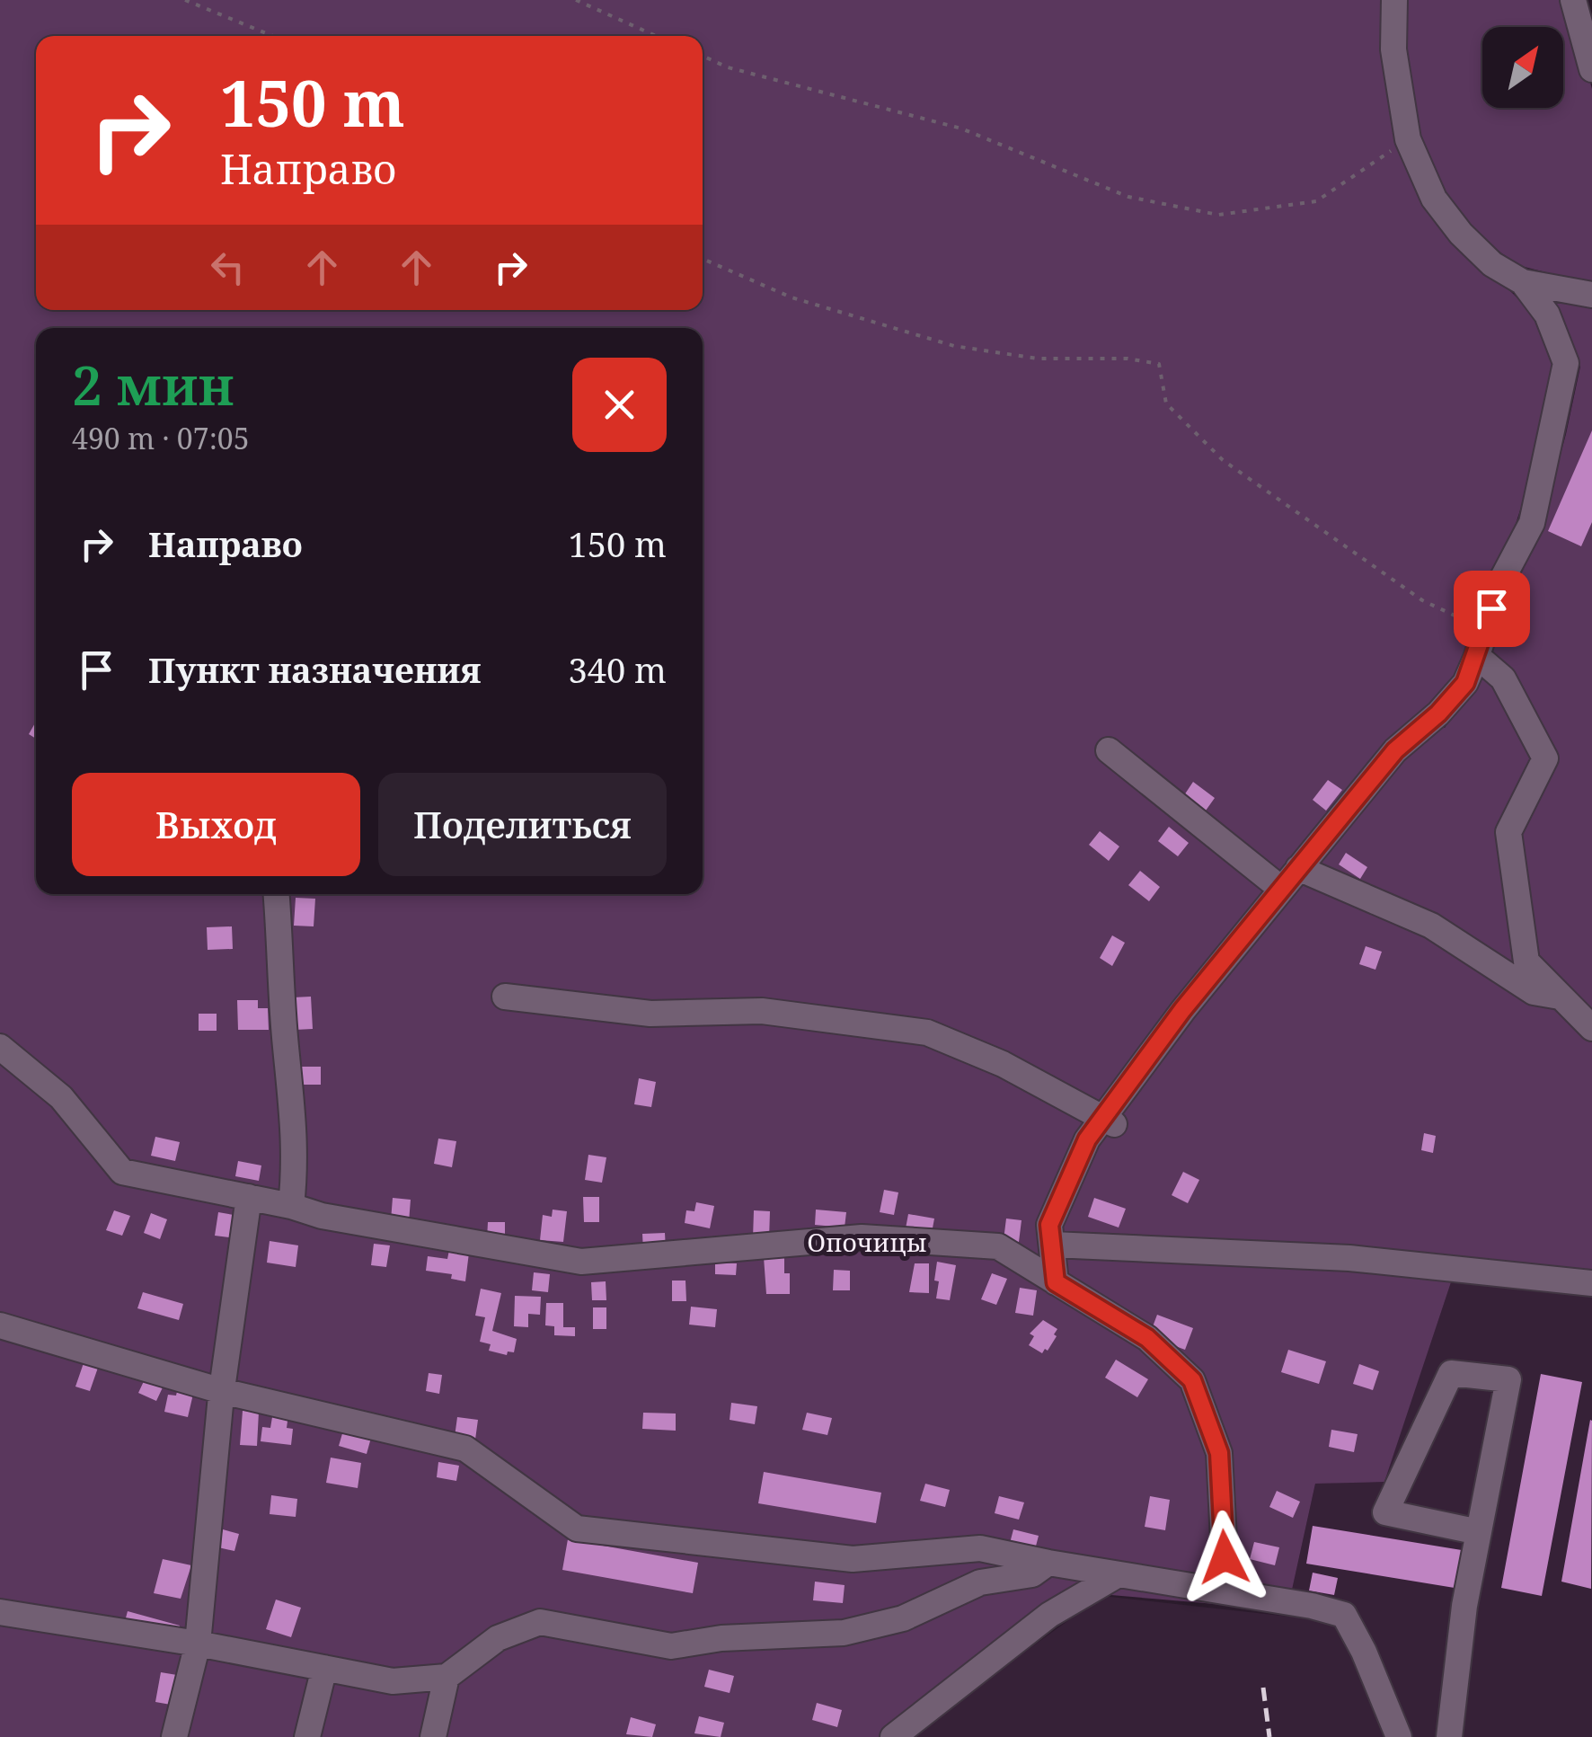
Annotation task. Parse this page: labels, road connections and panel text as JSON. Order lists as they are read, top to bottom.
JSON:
{
  "streets": {
    "street": ["Опочицы"]
  },
  "north": "top right",
  "page": {
    "turn": ["150 m", "Направо"],
    "heading": ["2 мин", "490 m · 07:05"],
    "list": [
      {
        "name": "Направо",
        "value": "150 m"
      },
      {
        "name": "Пункт назначения",
        "value": "340 m"
      }
    ],
    "buttons": ["Выход", "Поделиться"]
  }
}
